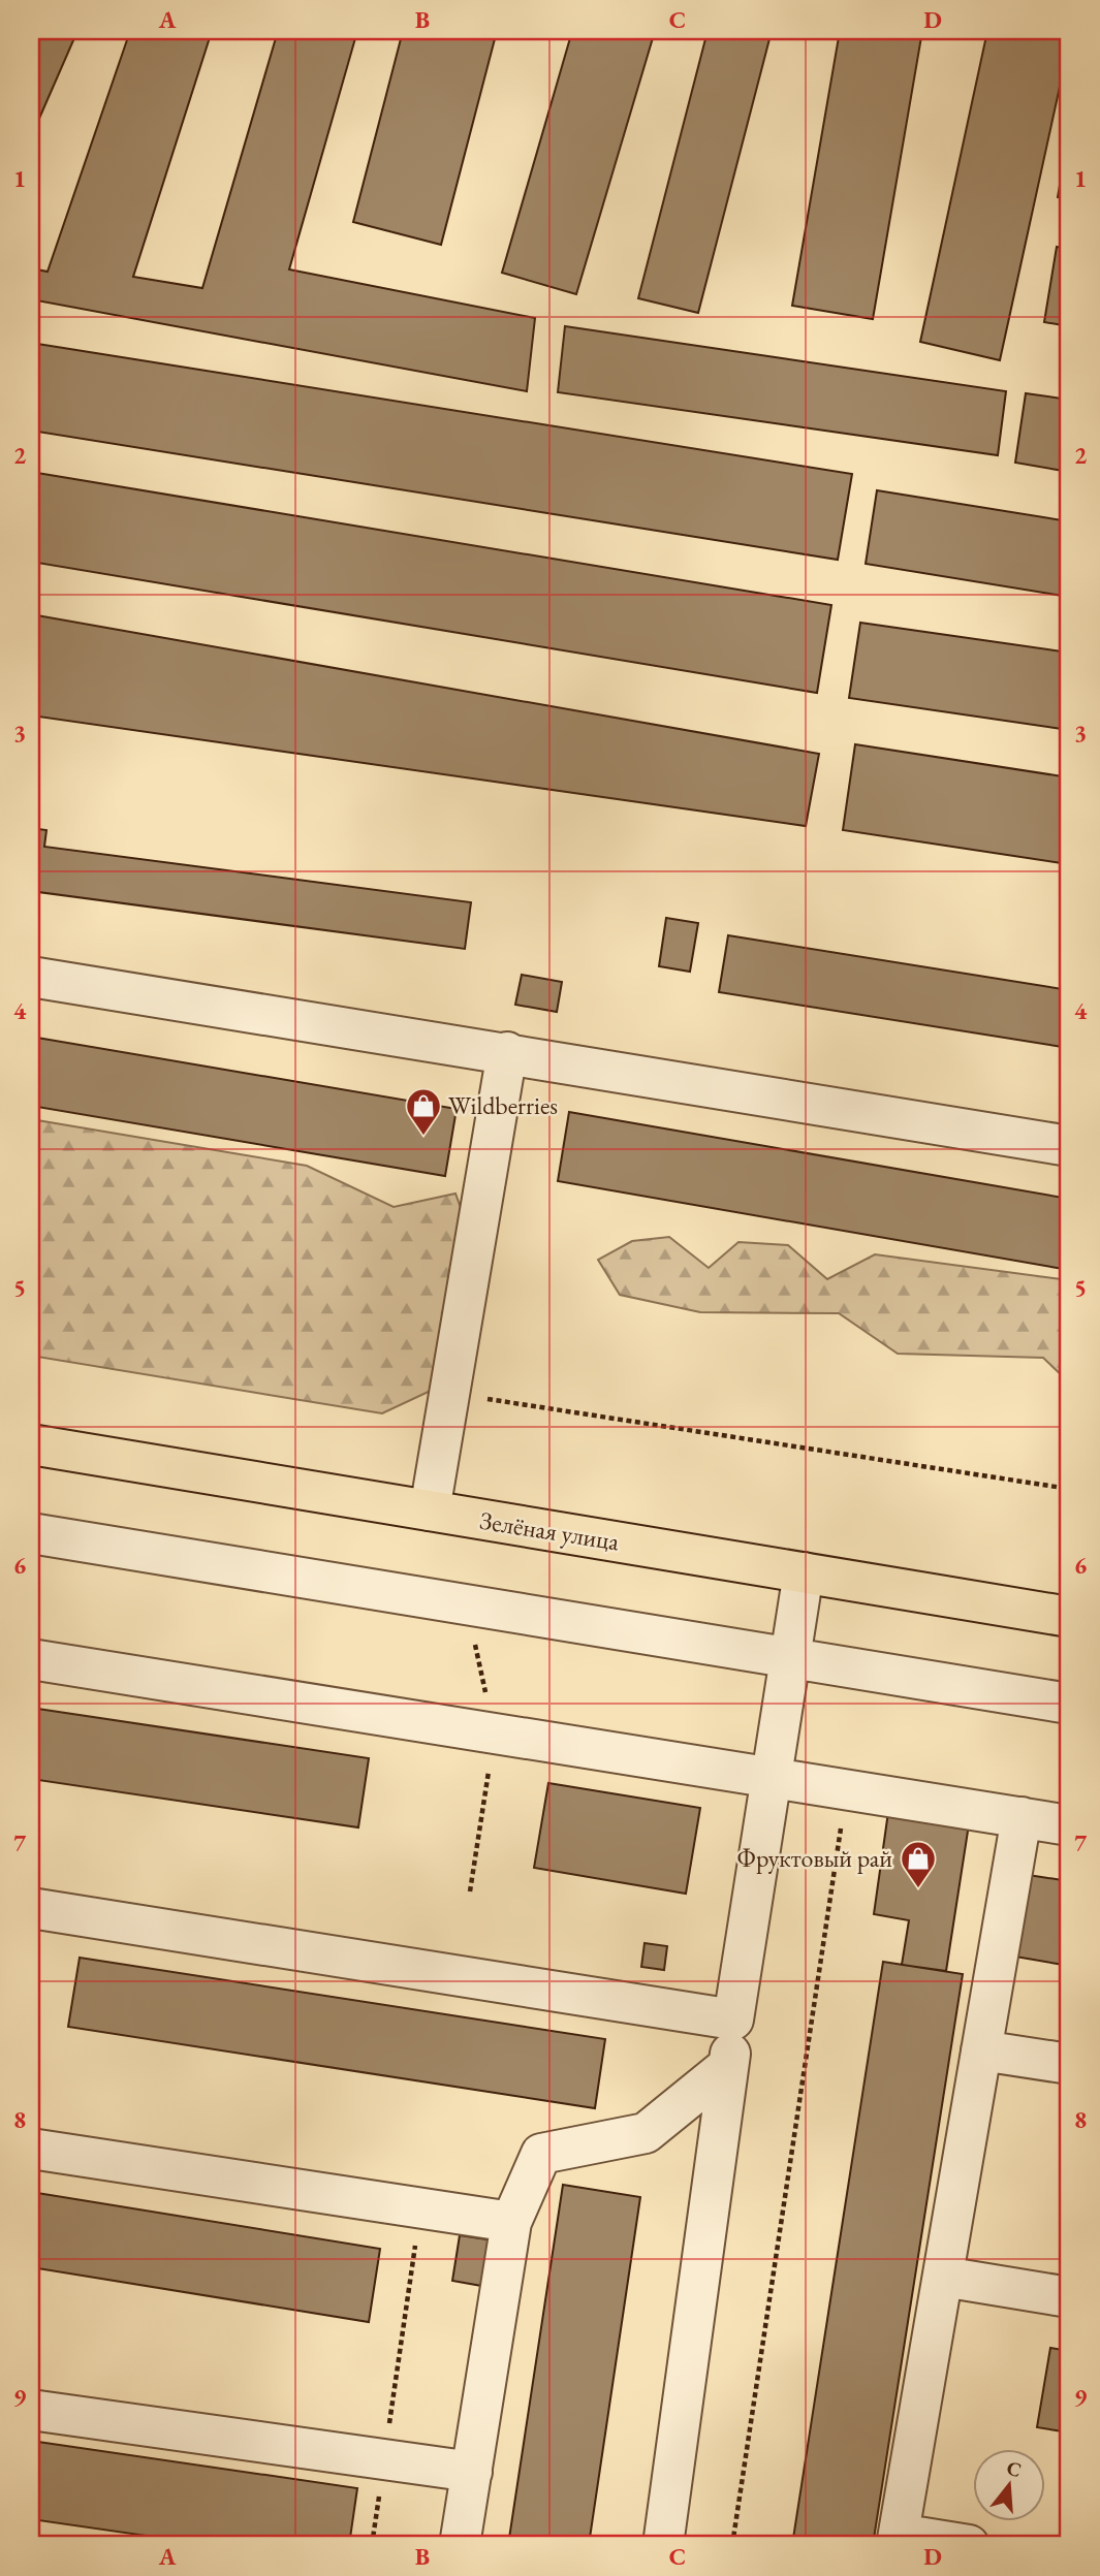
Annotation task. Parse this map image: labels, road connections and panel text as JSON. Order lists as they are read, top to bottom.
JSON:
{
  "streets": {
    "main road": ["Зелёная улица"]
  },
  "places": {
    "shop": ["Wildberries", "Фруктовый рай"]
  },
  "north": "top",
  "grid": {
    "columns": [
      "A",
      "B",
      "C",
      "D"
    ],
    "rows": [
      "1",
      "2",
      "3",
      "4",
      "5",
      "6",
      "7",
      "8",
      "9"
    ]
  }
}
